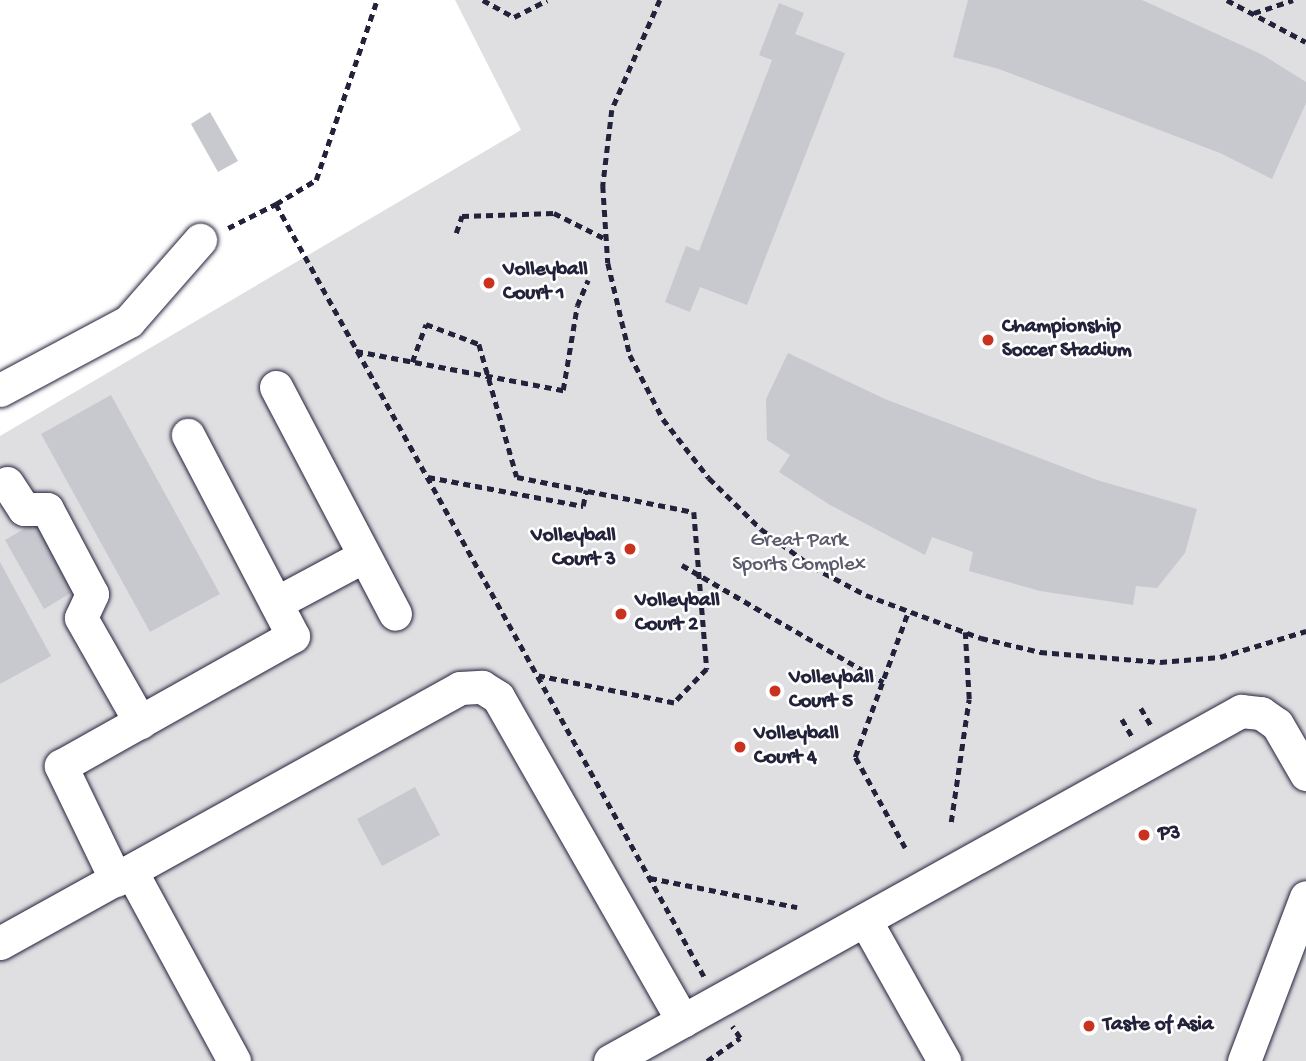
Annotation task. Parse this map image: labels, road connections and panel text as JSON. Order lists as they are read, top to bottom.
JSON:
{
  "parks": ["Great Park Sports Complex"],
  "places": [
    "Volleyball Court 1",
    "Championship Soccer Stadium",
    "Volleyball Court 3",
    "Volleyball Court 2",
    "Volleyball Court 5",
    "Volleyball Court 4",
    "P3",
    "Taste of Asia"
  ]
}
